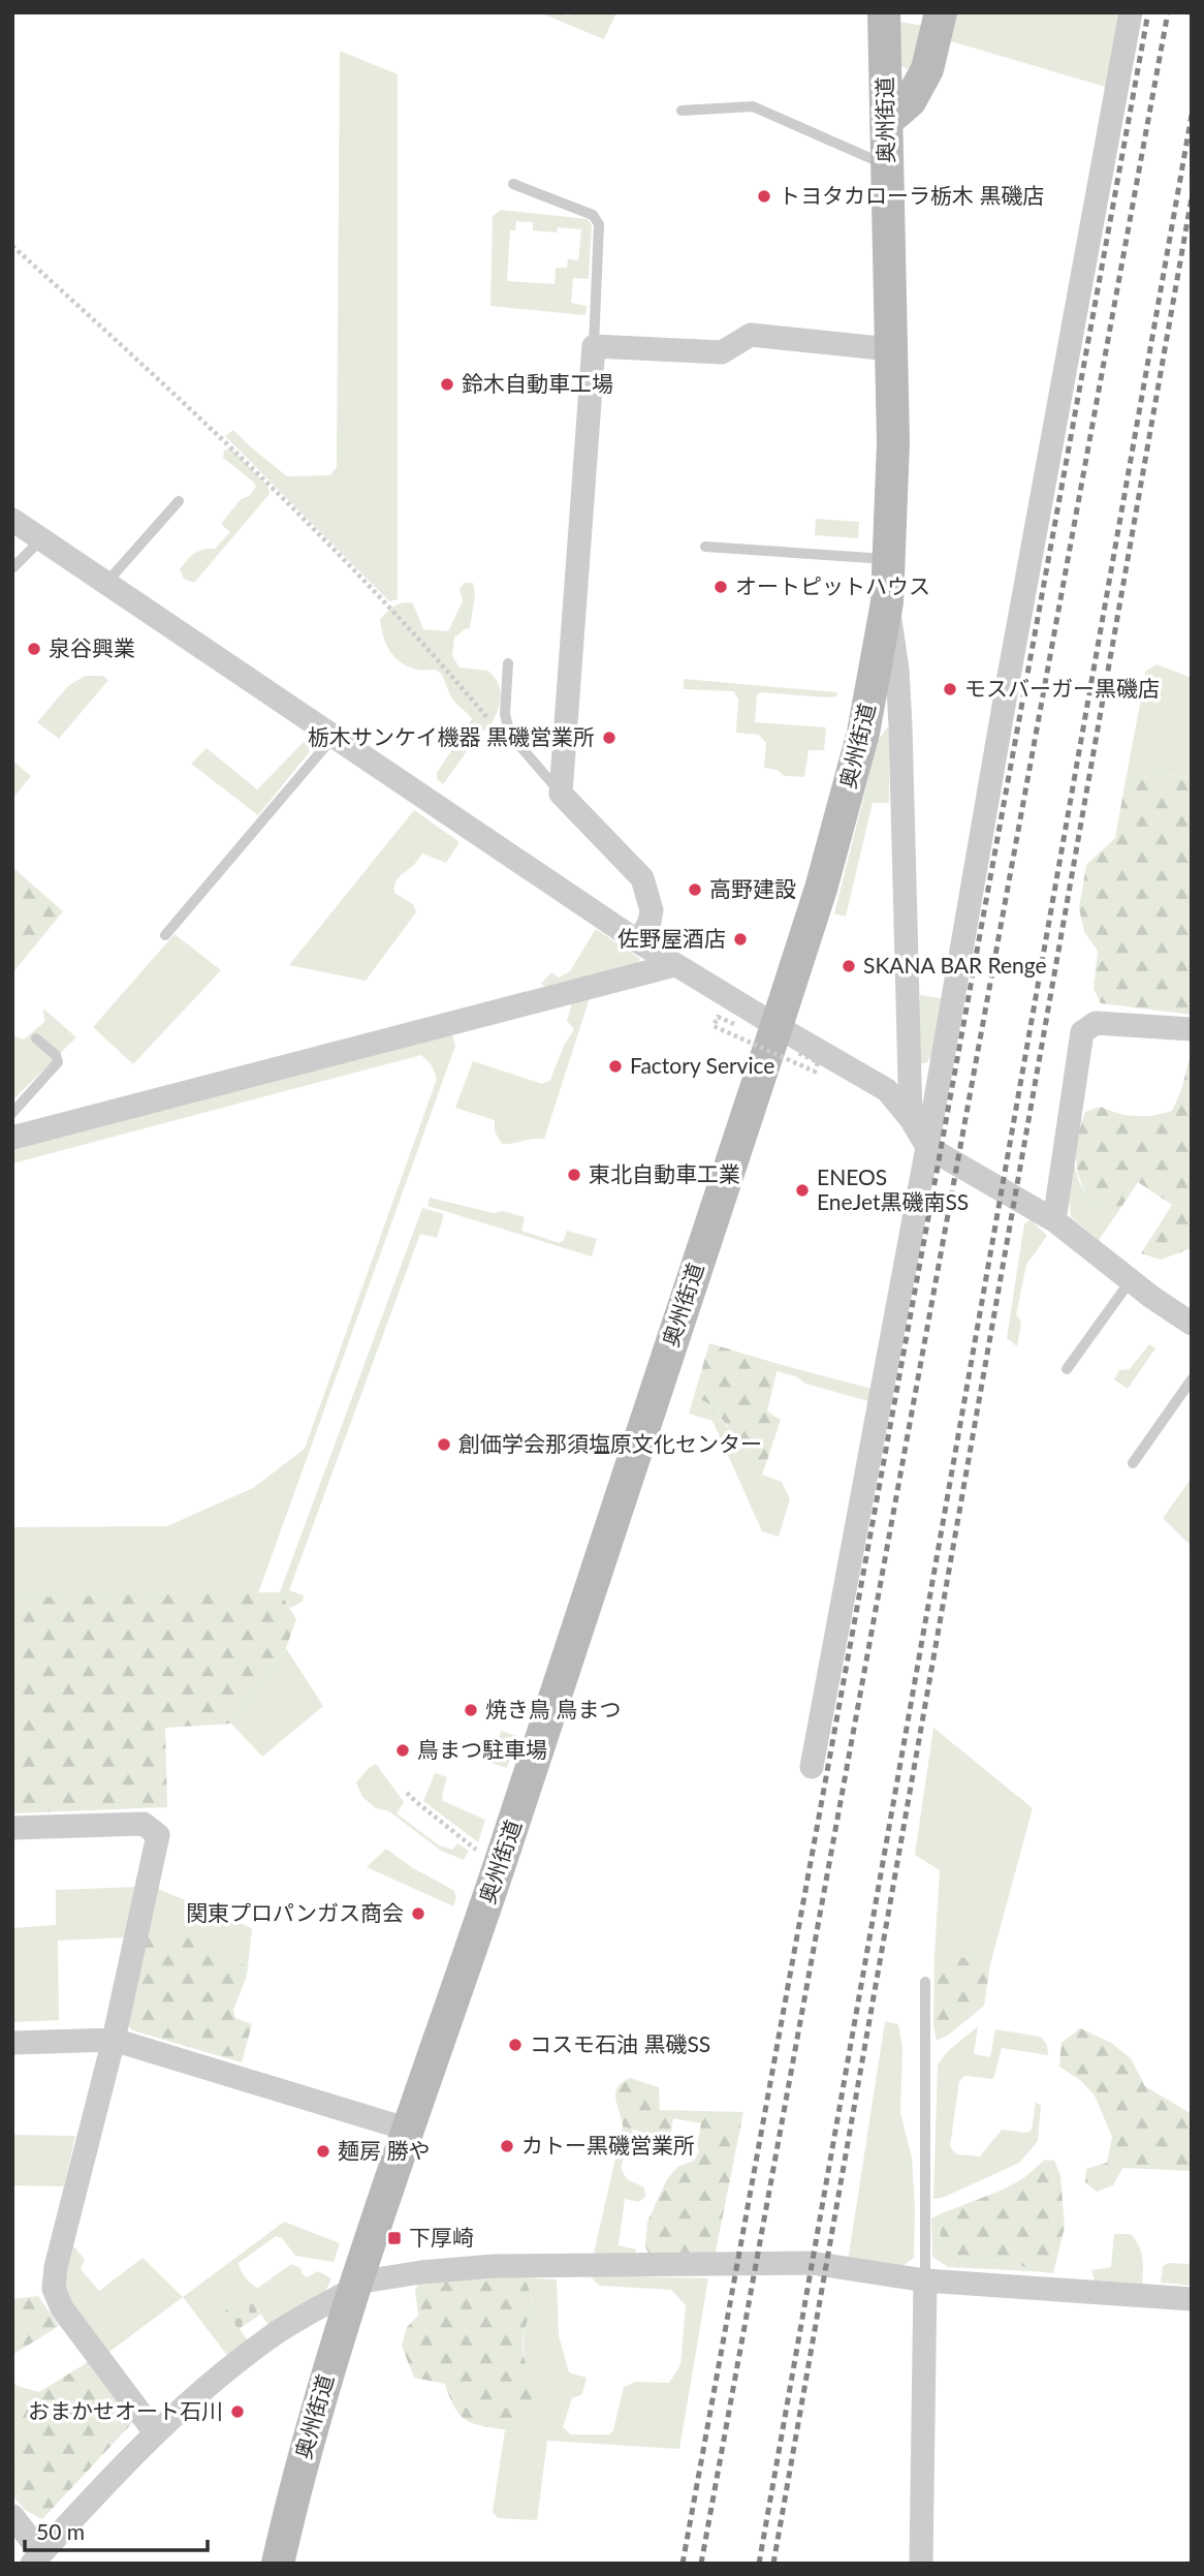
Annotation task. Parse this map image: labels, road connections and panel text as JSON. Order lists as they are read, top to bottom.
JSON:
{
  "streets": {
    "main road": ["奥州街道"]
  },
  "places": {
    "other": [
      "トヨタカローラ栃木 黒磯店",
      "鈴木自動車工場",
      "オートピットハウス",
      "泉谷興業",
      "モスバーガー黒磯店",
      "栃木サンケイ機器 黒磯営業所",
      "高野建設",
      "佐野屋酒店",
      "SKANA BAR Renge",
      "Factory Service",
      "東北自動車工業",
      "ENEOS EneJet黒磯南SS",
      "創価学会那須塩原文化センター",
      "焼き鳥 鳥まつ",
      "鳥まつ駐車場",
      "関東プロパンガス商会",
      "コスモ石油 黒磯SS",
      "カトー黒磯営業所",
      "麺房 勝や",
      "おまかせオート石川"
    ],
    "transit": ["下厚崎"]
  },
  "scale_bar": "50 m"
}
